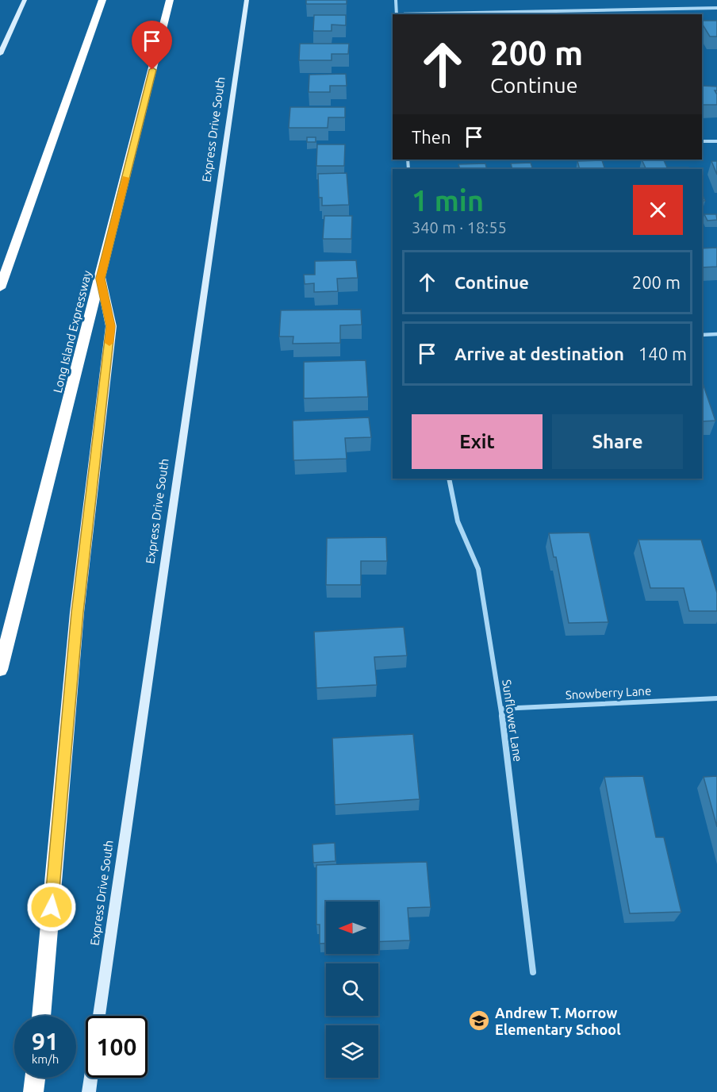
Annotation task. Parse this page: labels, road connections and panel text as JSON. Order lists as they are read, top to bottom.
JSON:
{
  "streets": {
    "highway": ["Long Island Expressway"],
    "main road": ["Express Drive South"],
    "street": ["Snowberry Lane", "Sunflower Lane"]
  },
  "crossings": [
    ["Snowberry Lane", "Sunflower Lane"]
  ],
  "places": {
    "school or university": ["Andrew T. Morrow Elementary School"]
  },
  "north": "left",
  "page": {
    "turn": ["200 m", "Continue"],
    "then": "Then",
    "heading": ["1 min", "340 m · 18:55"],
    "list": [
      {
        "name": "Continue",
        "value": "200 m"
      },
      {
        "name": "Arrive at destination",
        "value": "140 m"
      }
    ],
    "buttons": ["Exit", "Share"],
    "speed": "91 km/h",
    "limit": "100"
  }
}
